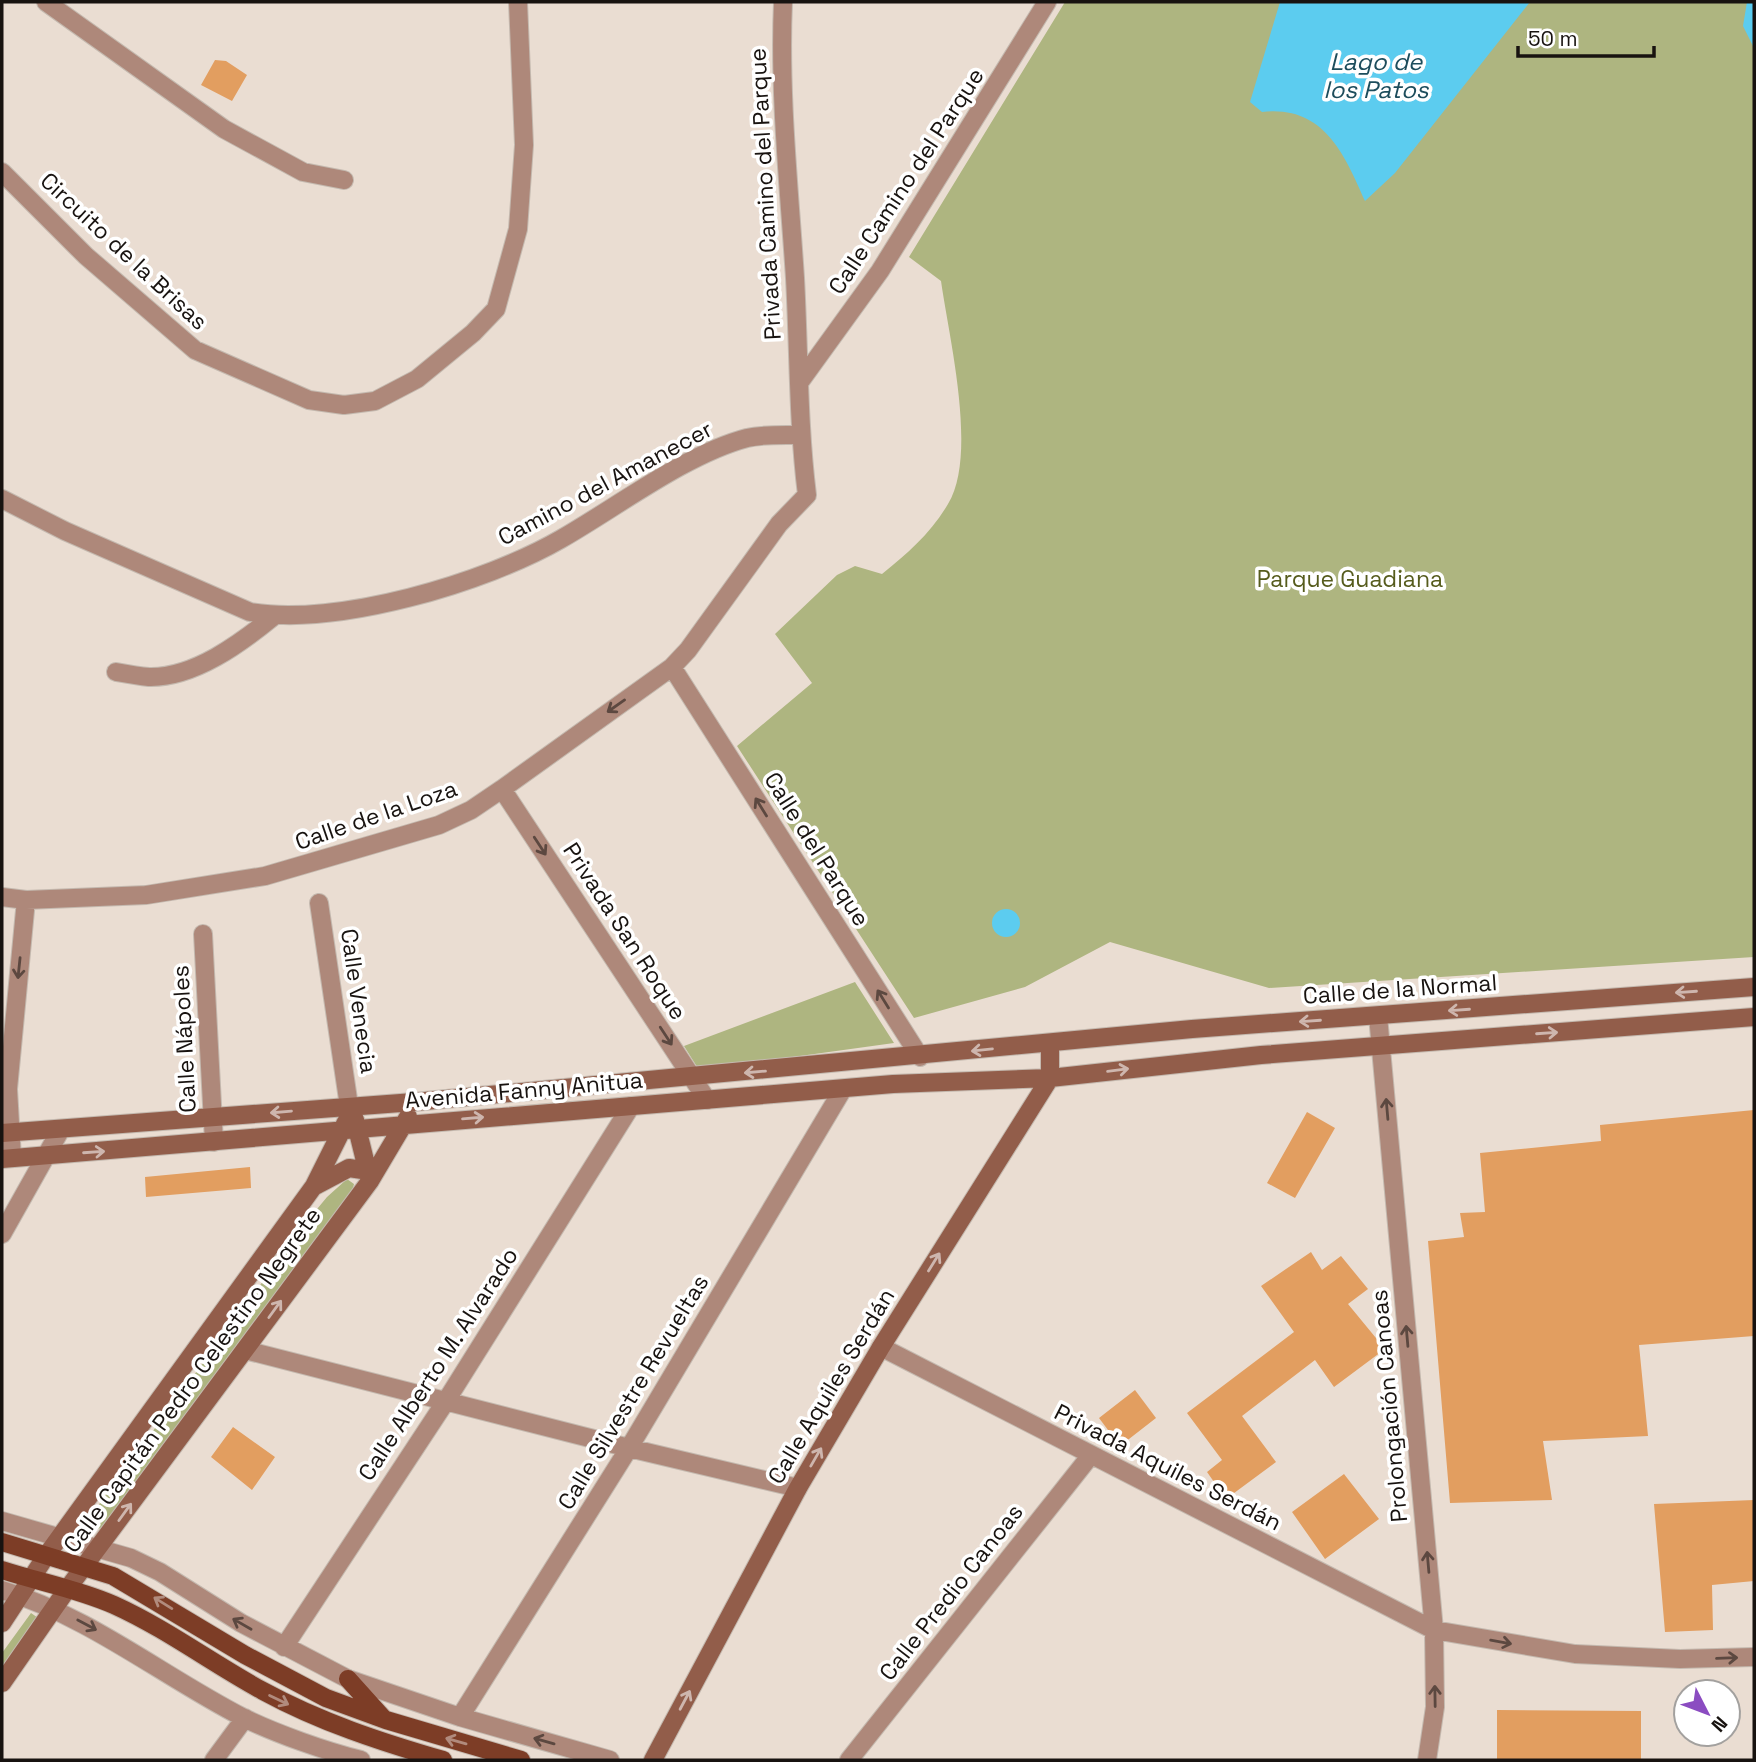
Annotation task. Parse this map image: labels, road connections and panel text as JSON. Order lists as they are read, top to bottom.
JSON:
{
  "streets": {
    "main road": [
      "Calle de la Normal",
      "Avenida Fanny Anitua",
      "Calle Capitán Pedro Celestino Negrete",
      "Calle Aquiles Serdán"
    ],
    "street": [
      "Calle Camino del Parque",
      "Privada Camino del Parque",
      "Circuito de la Brisas",
      "Camino del Amanecer",
      "Calle de la Loza",
      "Calle del Parque",
      "Privada San Roque",
      "Calle Venecia",
      "Calle Nápoles",
      "Calle Alberto M. Alvarado",
      "Calle Silvestre Revueltas",
      "Prolongación Canoas",
      "Privada Aquiles Serdán",
      "Calle Predio Canoas"
    ]
  },
  "crossings": [
    ["Calle Camino del Parque", "Privada Camino del Parque"],
    ["Camino del Amanecer", "Calle de la Loza"],
    ["Calle de la Loza", "Calle del Parque"],
    ["Calle de la Loza", "Privada San Roque"],
    ["Calle del Parque", "Avenida Fanny Anitua"],
    ["Privada San Roque", "Avenida Fanny Anitua"],
    ["Calle de la Normal", "Avenida Fanny Anitua"],
    ["Calle de la Normal", "Prolongación Canoas"],
    ["Calle Venecia", "Avenida Fanny Anitua"],
    ["Calle Venecia", "Calle Capitán Pedro Celestino Negrete"],
    ["Calle Nápoles", "Avenida Fanny Anitua"],
    ["Avenida Fanny Anitua", "Calle Alberto M. Alvarado"],
    ["Avenida Fanny Anitua", "Calle Capitán Pedro Celestino Negrete"],
    ["Avenida Fanny Anitua", "Calle Aquiles Serdán"],
    ["Avenida Fanny Anitua", "Calle Silvestre Revueltas"],
    ["Calle Aquiles Serdán", "Privada Aquiles Serdán"],
    ["Prolongación Canoas", "Privada Aquiles Serdán"],
    ["Privada Aquiles Serdán", "Calle Predio Canoas"]
  ],
  "one_way": [
    "Calle del Parque",
    "Privada San Roque",
    "Calle Aquiles Serdán",
    "Prolongación Canoas"
  ],
  "water": ["Lago de los Patos"],
  "parks": ["Parque Guadiana"],
  "scale_bar": "50 m",
  "north": "bottom right"
}
